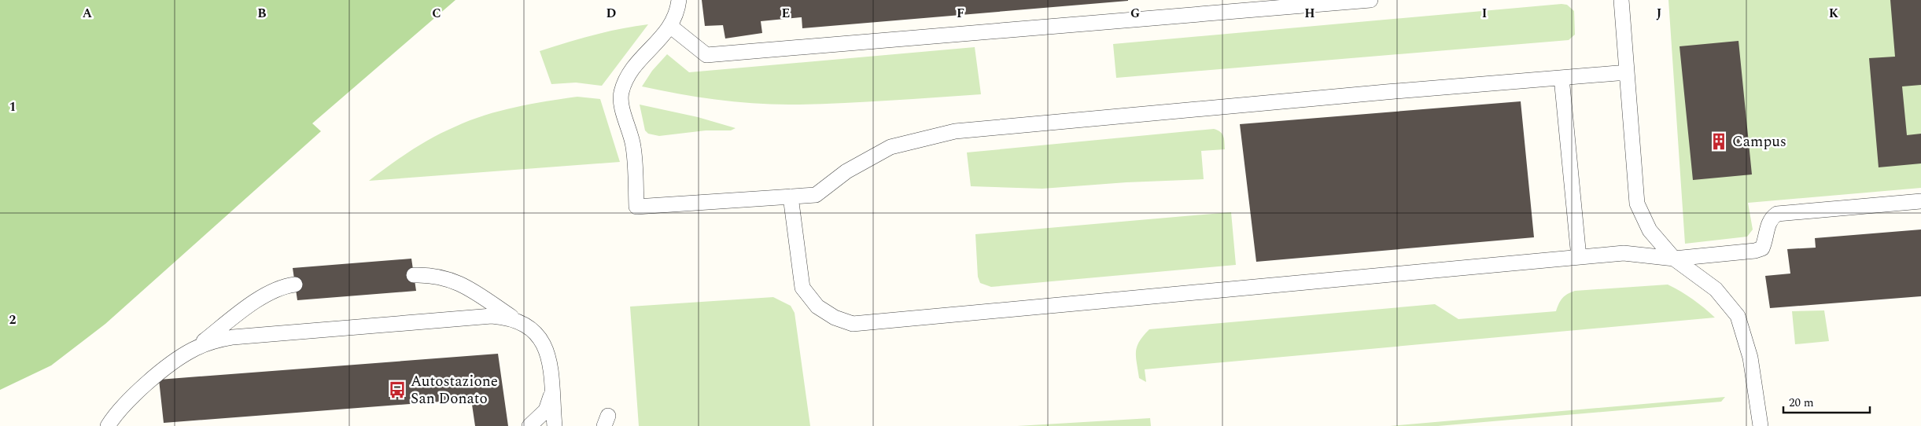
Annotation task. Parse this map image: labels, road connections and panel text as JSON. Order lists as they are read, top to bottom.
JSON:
{
  "places": {
    "building": ["Campus"],
    "bus stop": ["Autostazione San Donato"]
  },
  "scale_bar": "20 m",
  "grid": {
    "columns": [
      "A",
      "B",
      "C",
      "D",
      "E",
      "F",
      "G",
      "H",
      "I",
      "J",
      "K"
    ],
    "rows": ["1", "2"]
  }
}
